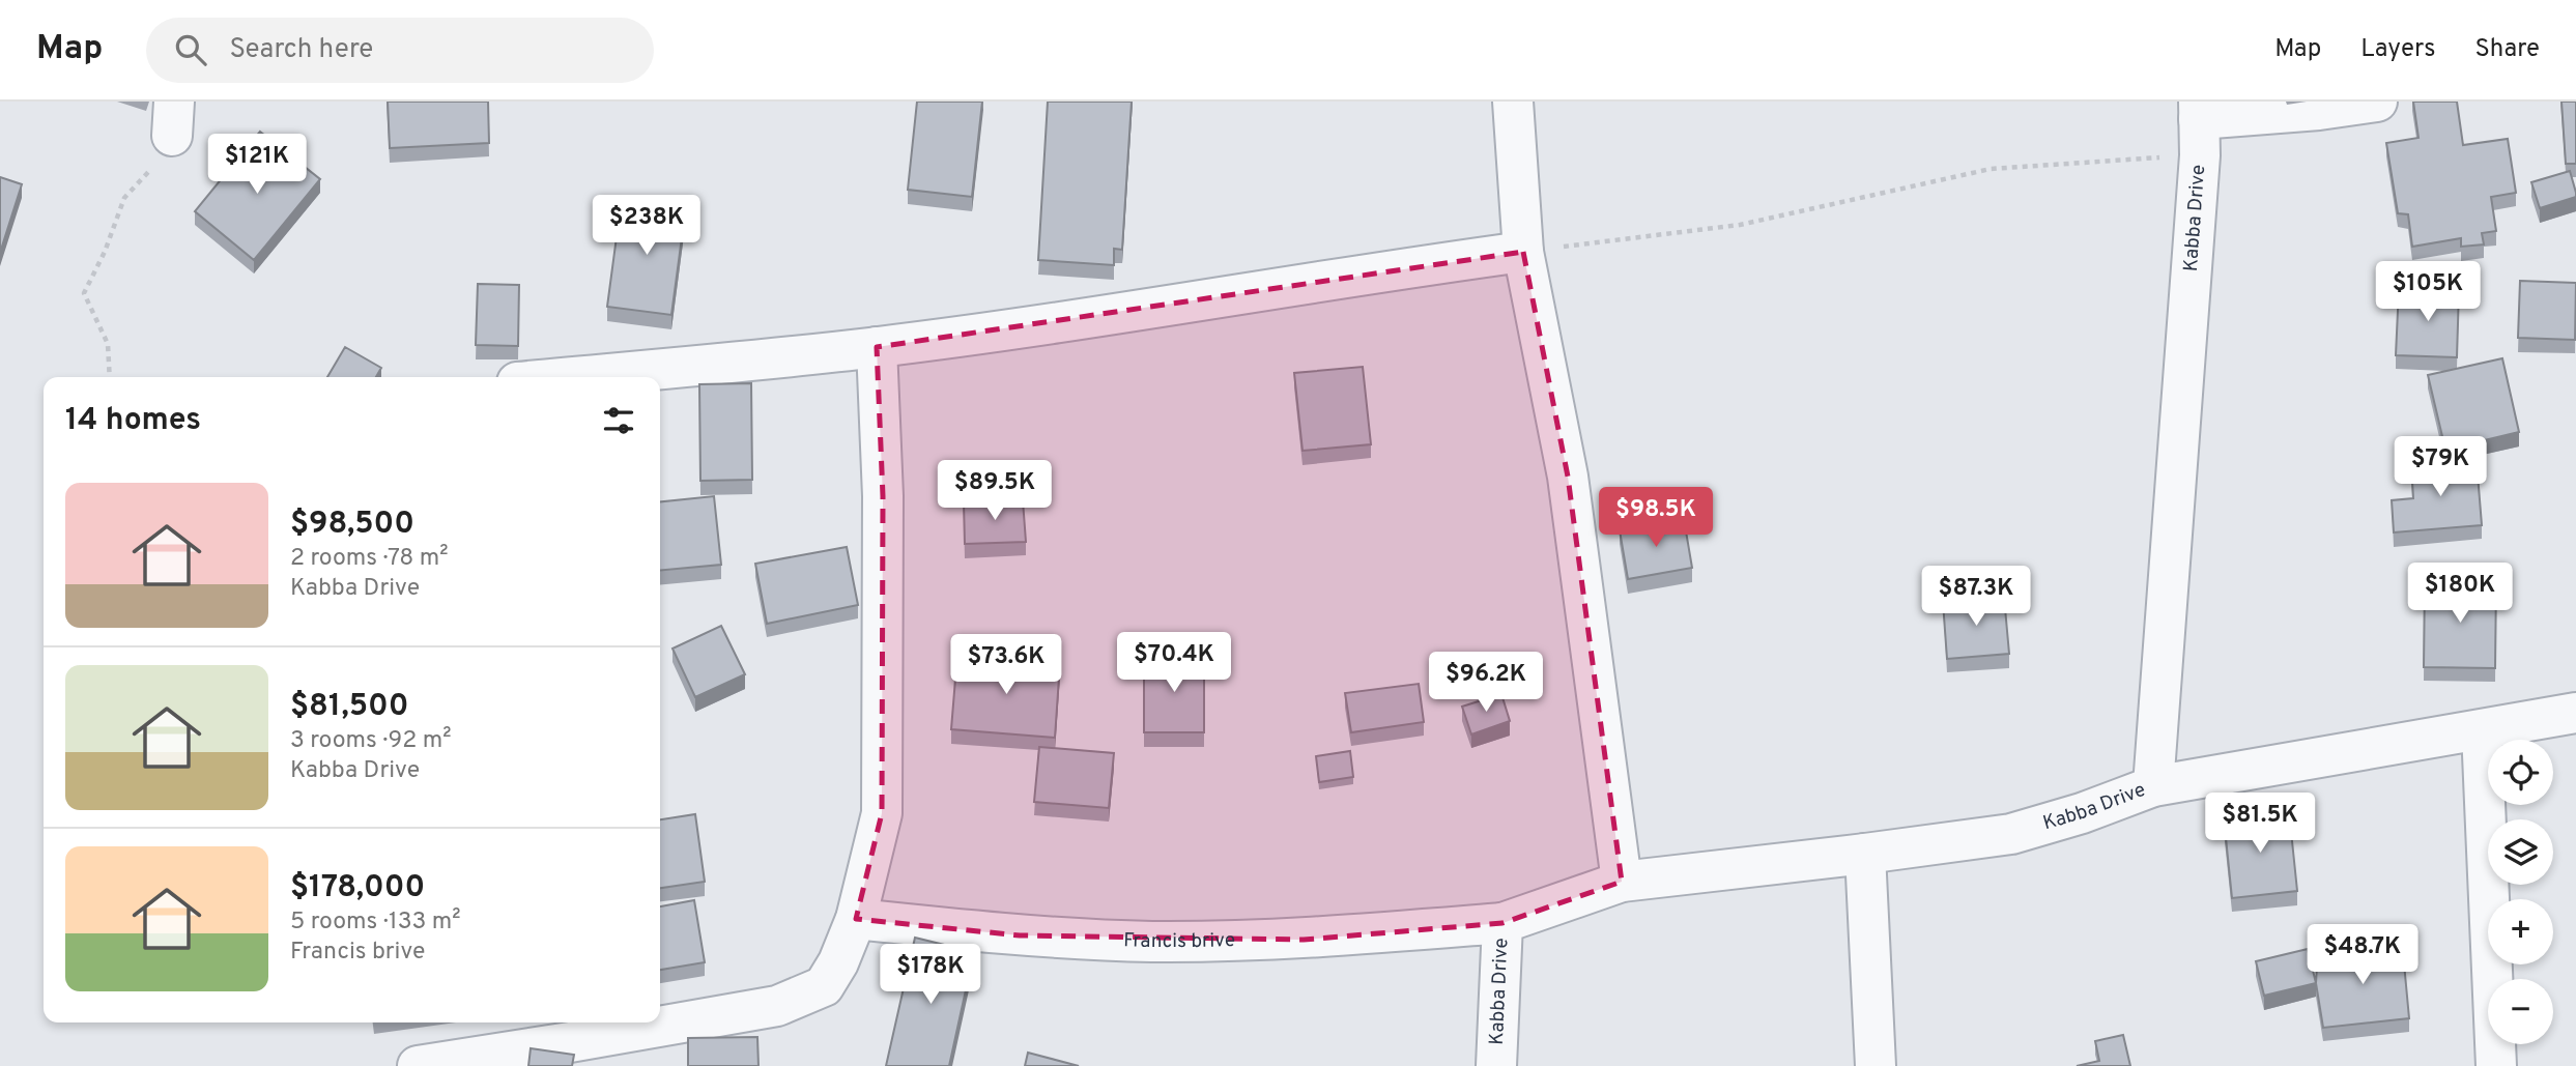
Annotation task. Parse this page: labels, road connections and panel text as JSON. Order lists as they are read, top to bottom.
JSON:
{
  "streets": {
    "street": ["Kabba Drive", "Francis brive"]
  },
  "crossings": [
    ["Kabba Drive", "Francis brive"]
  ],
  "page": {
    "header": "Map",
    "search": "Search here",
    "nav": ["Map", "Layers", "Share"],
    "price": [
      "$121K",
      "$238K",
      "$105K",
      "$79K",
      "$89.5K",
      "$98.5K",
      "$180K",
      "$87.3K",
      "$70.4K",
      "$73.6K",
      "$96.2K",
      "$81.5K",
      "$48.7K",
      "$178K"
    ],
    "heading": "14 homes",
    "list": [
      {
        "name": "$98,500",
        "note": "2 rooms · 78 m² · Kabba Drive"
      },
      {
        "name": "$81,500",
        "note": "3 rooms · 92 m² · Kabba Drive"
      },
      {
        "name": "$178,000",
        "note": "5 rooms · 133 m² · Francis brive"
      }
    ],
    "map_buttons": ["+", "−"]
  }
}
